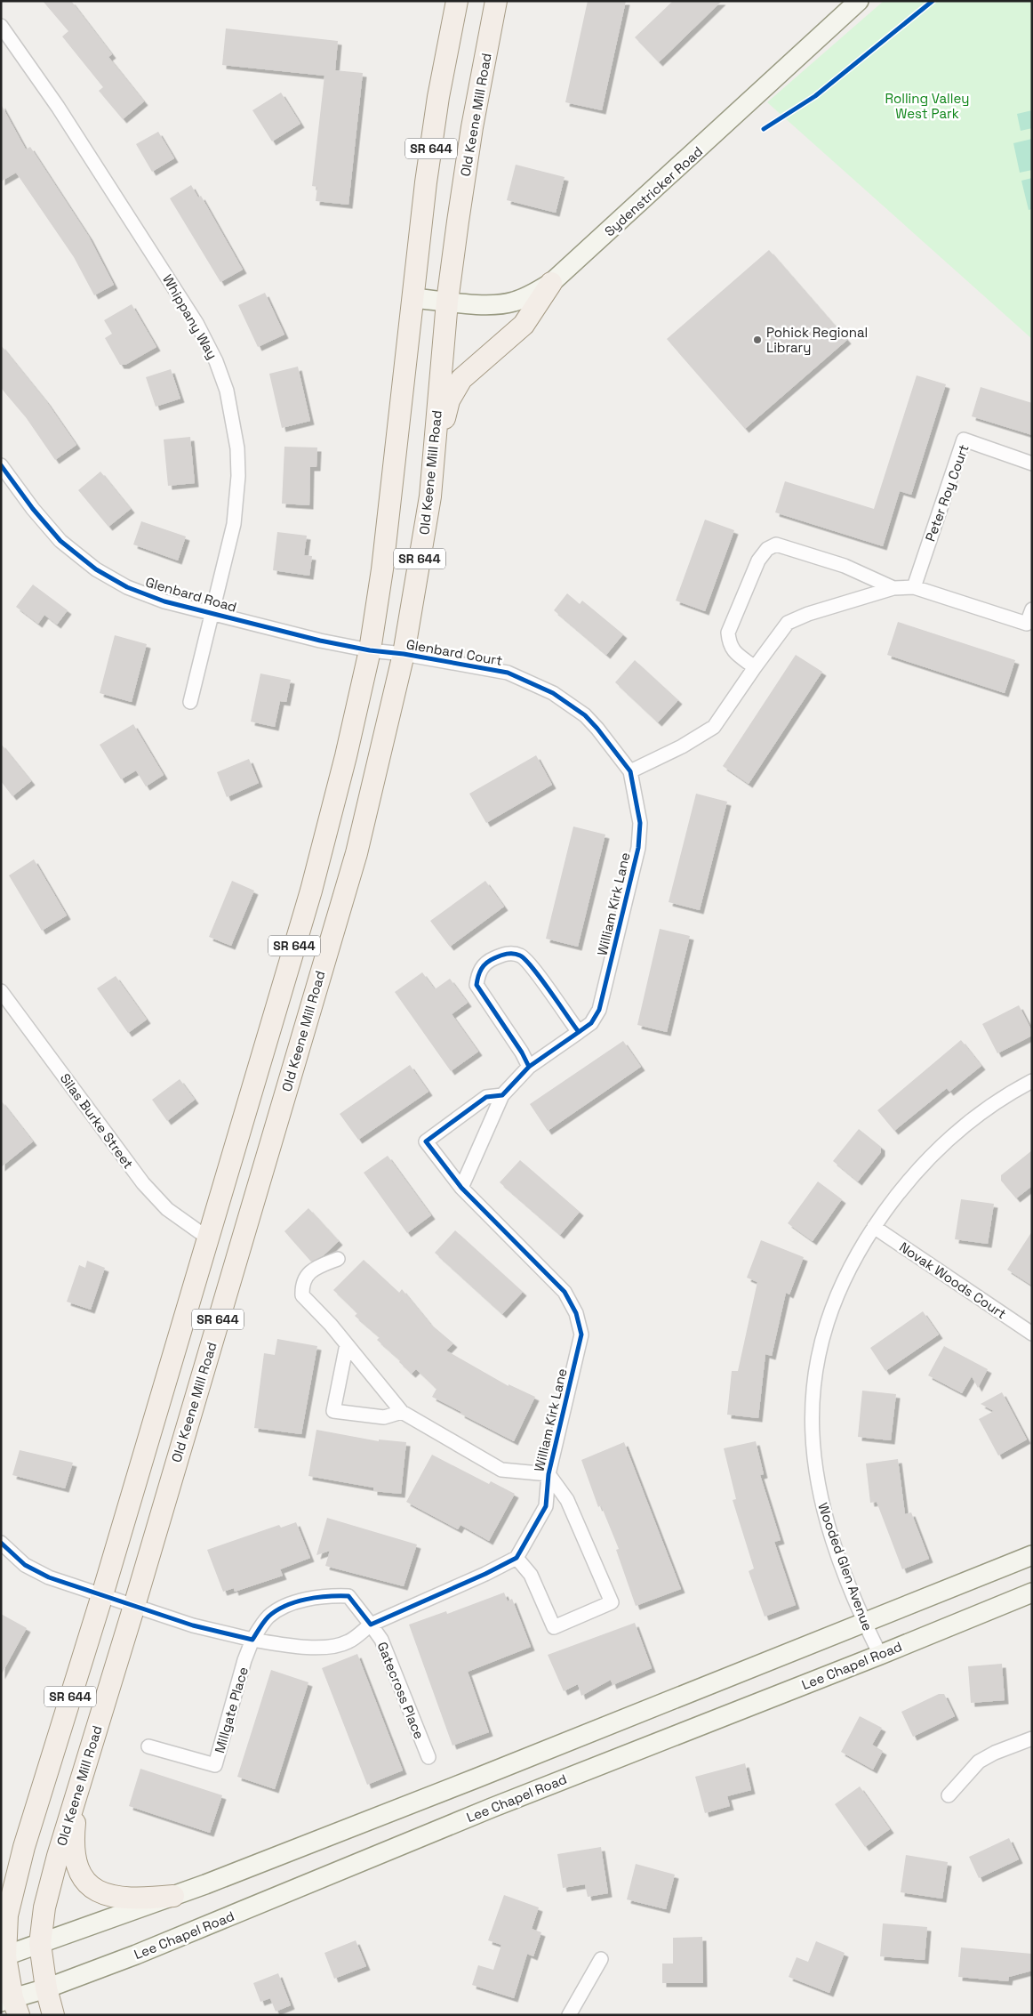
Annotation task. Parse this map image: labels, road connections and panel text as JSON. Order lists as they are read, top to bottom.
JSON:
{
  "streets": {
    "main road": [
      "Old Keene Mill Road",
      "SR 644",
      "Sydenstricker Road",
      "Lee Chapel Road"
    ],
    "street": [
      "Whippany Way",
      "Peter Roy Court",
      "Glenbard Road",
      "Glenbard Court",
      "William Kirk Lane",
      "Silas Burke Street",
      "Novak Woods Court",
      "Wooded Glen Avenue",
      "Gatecross Place",
      "Millgate Place"
    ]
  },
  "crossings": [
    ["Old Keene Mill Road", "Sydenstricker Road"],
    ["Old Keene Mill Road", "Glenbard Court"],
    ["Old Keene Mill Road", "Lee Chapel Road"],
    ["SR 644", "Sydenstricker Road"],
    ["SR 644", "Glenbard Road"],
    ["SR 644", "Glenbard Court"],
    ["SR 644", "Silas Burke Street"],
    ["SR 644", "Lee Chapel Road"],
    ["Whippany Way", "Glenbard Road"],
    ["Glenbard Road", "Glenbard Court"],
    ["Glenbard Court", "William Kirk Lane"],
    ["Novak Woods Court", "Wooded Glen Avenue"],
    ["Wooded Glen Avenue", "Lee Chapel Road"]
  ],
  "parks": ["Rolling Valley West Park"],
  "places": ["Pohick Regional Library"]
}
